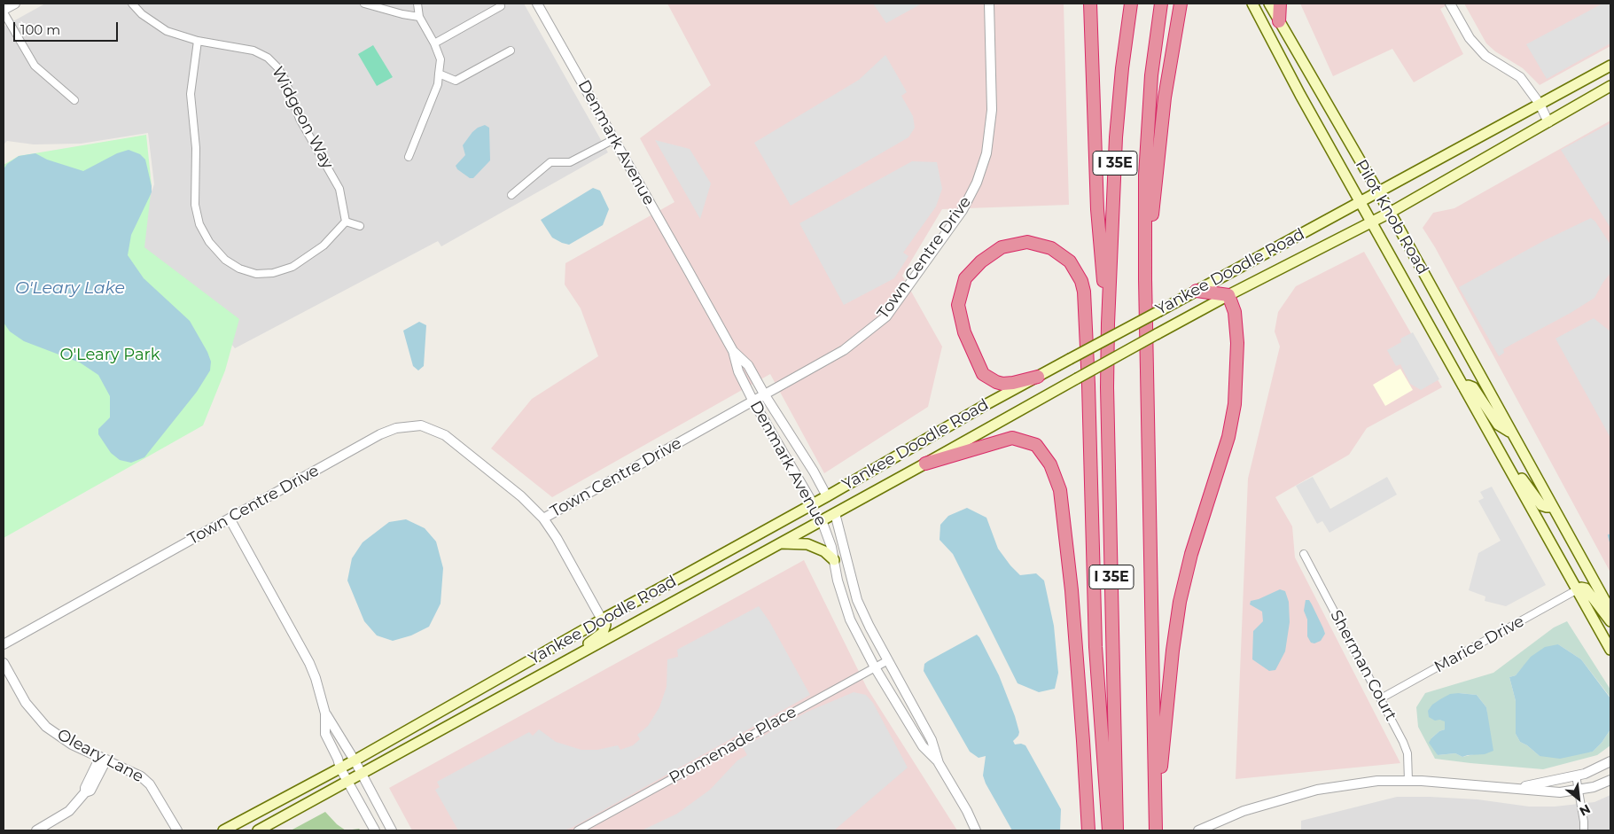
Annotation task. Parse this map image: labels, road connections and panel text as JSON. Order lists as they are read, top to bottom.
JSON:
{
  "streets": {
    "highway": ["I 35E"],
    "main road": ["Denmark Avenue", "Pilot Knob Road", "Yankee Doodle Road"],
    "street": [
      "Widgeon Way",
      "Town Centre Drive",
      "Marice Drive",
      "Sherman Court",
      "Promenade Place",
      "Oleary Lane"
    ]
  },
  "crossings": [
    ["Denmark Avenue", "Town Centre Drive"],
    ["Denmark Avenue", "Yankee Doodle Road"],
    ["Denmark Avenue", "Promenade Place"],
    ["Pilot Knob Road", "Yankee Doodle Road"],
    ["Pilot Knob Road", "Marice Drive"],
    ["Marice Drive", "Sherman Court"]
  ],
  "water": ["O'Leary Lake"],
  "parks": ["O'Leary Park"],
  "scale_bar": "100 m",
  "north": "bottom right"
}
